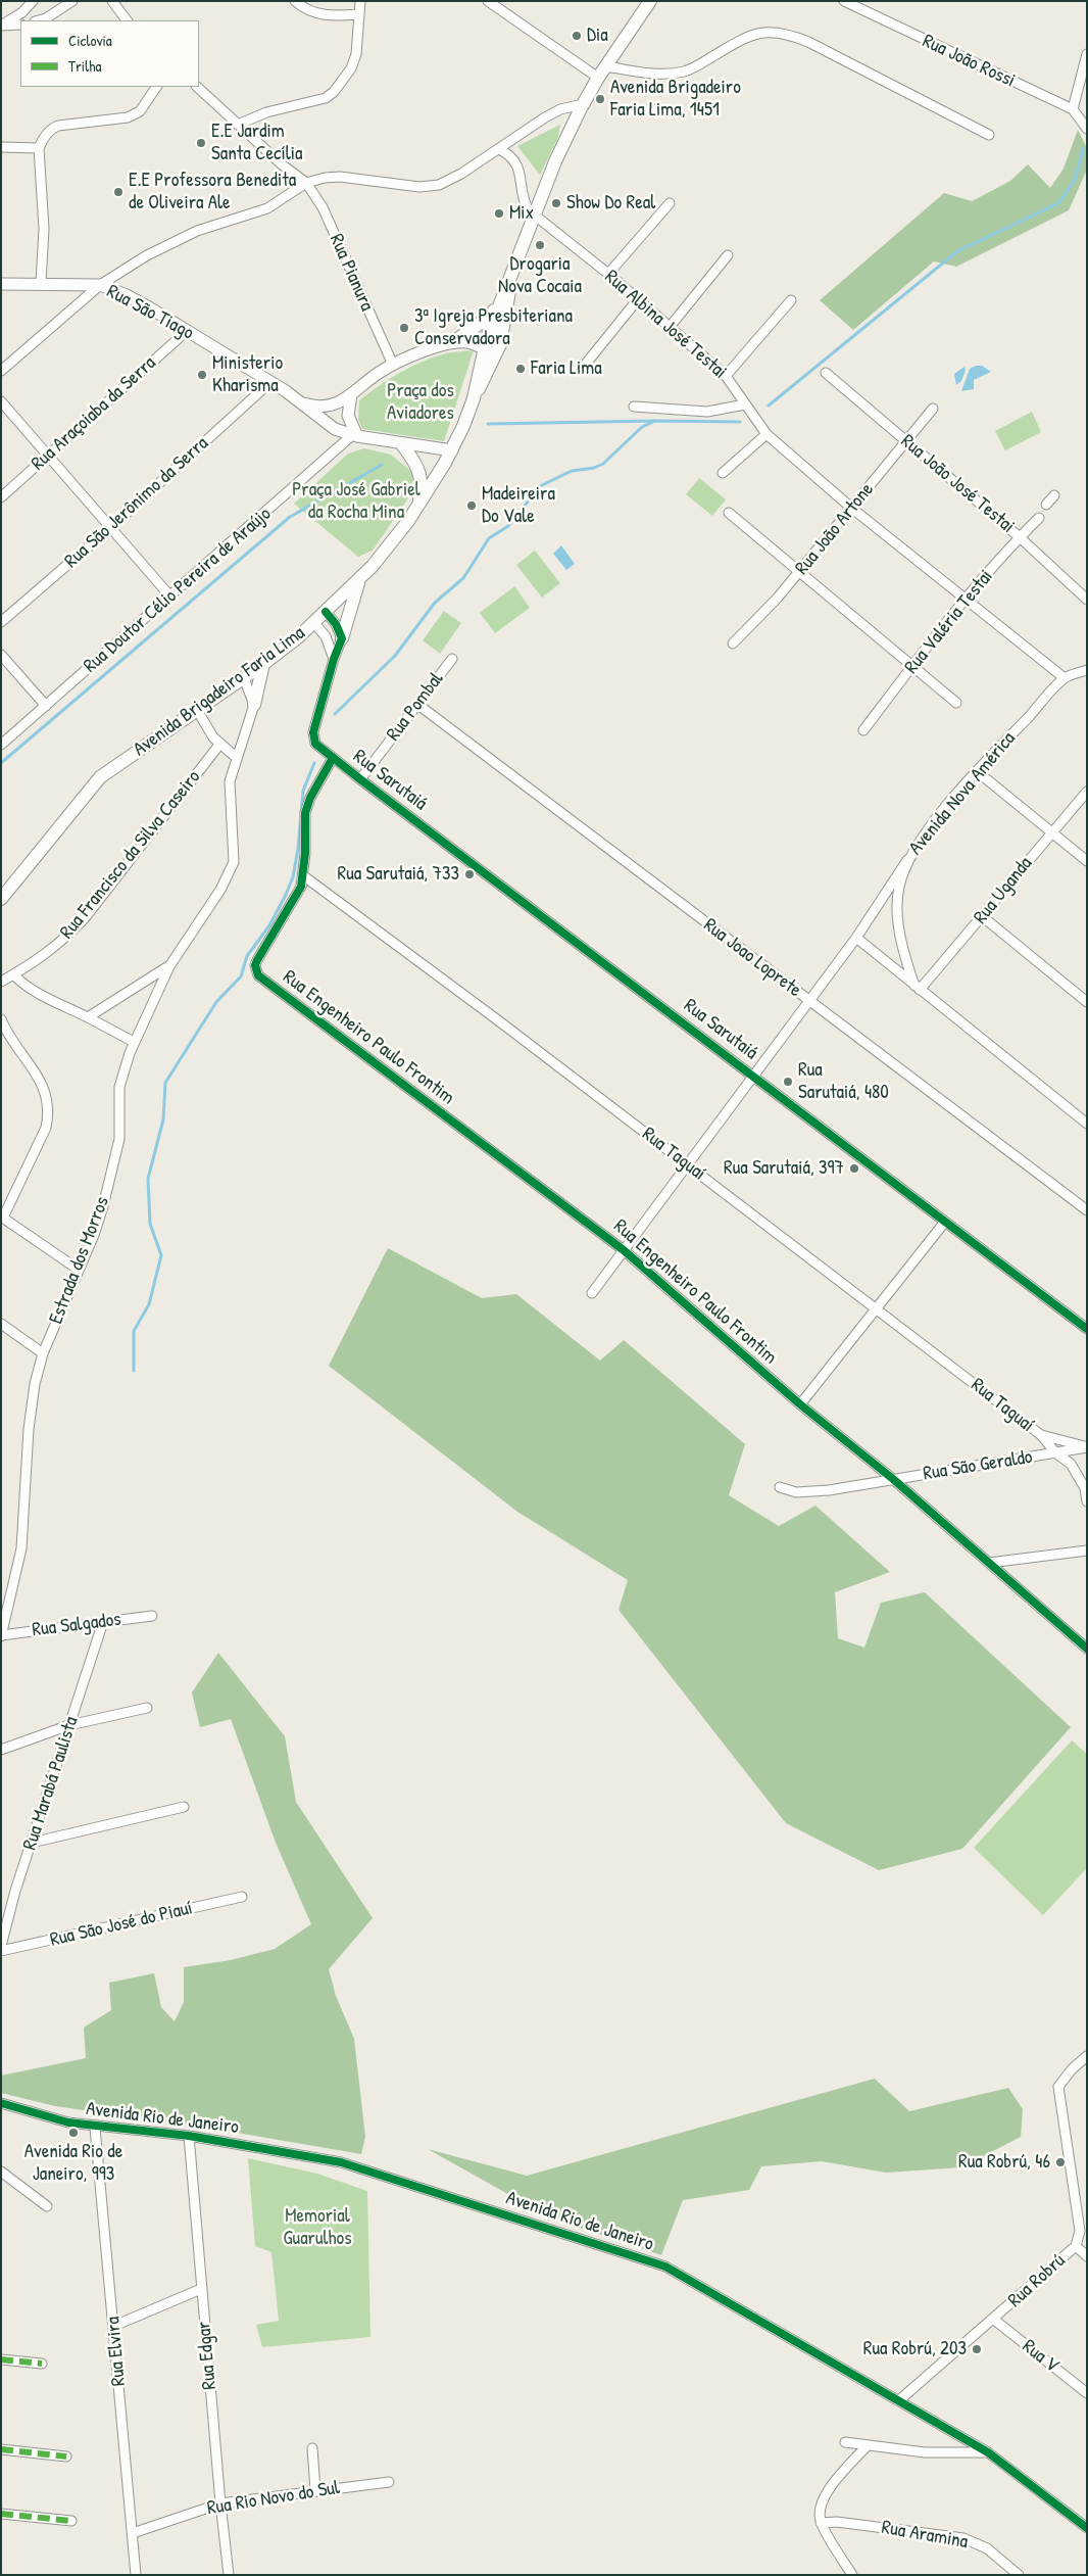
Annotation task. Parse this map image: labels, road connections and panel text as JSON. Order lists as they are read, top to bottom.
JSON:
{
  "streets": {
    "main road": ["Avenida Brigadeiro Faria Lima"],
    "street": [
      "Rua João Rossi",
      "Rua Pianura",
      "Rua São Tiago",
      "Rua Albina José Testai",
      "Rua Araçoiaba da Serra",
      "Rua João José Testai",
      "Rua São Jerônimo da Serra",
      "Rua João Artone",
      "Rua Doutor Célio Pereira de Araújo",
      "Rua Valéria Testai",
      "Rua Pombal",
      "Rua Sarutaiá",
      "Avenida Nova América",
      "Rua Francisco da Silva Caseiro",
      "Rua Uganda",
      "Rua Joao Loprete",
      "Rua Engenheiro Paulo Frontim",
      "Rua Taguaí",
      "Estrada dos Morros",
      "Rua São Geraldo",
      "Rua Salgados",
      "Rua Marabá Paulista",
      "Rua São José do Piauí",
      "Avenida Rio de Janeiro",
      "Rua Robrú",
      "Rua Elvira",
      "Rua Edgar",
      "Rua V",
      "Rua Rio Novo do Sul",
      "Rua Aramina"
    ]
  },
  "crossings": [
    ["Rua São Tiago", "Rua Araçoiaba da Serra"],
    ["Rua São Tiago", "Rua São Jerônimo da Serra"],
    ["Rua São Tiago", "Rua Doutor Célio Pereira de Araújo"],
    ["Rua São Tiago", "Avenida Brigadeiro Faria Lima"],
    ["Rua Albina José Testai", "Rua João Artone"],
    ["Rua Albina José Testai", "Rua Valéria Testai"],
    ["Rua Albina José Testai", "Avenida Brigadeiro Faria Lima"],
    ["Rua Albina José Testai", "Avenida Nova América"],
    ["Rua João José Testai", "Rua João Artone"],
    ["Rua João José Testai", "Rua Valéria Testai"],
    ["Rua Pombal", "Rua Sarutaiá"],
    ["Rua Pombal", "Rua Joao Loprete"],
    ["Avenida Nova América", "Rua Uganda"],
    ["Rua Engenheiro Paulo Frontim", "Rua Taguaí"],
    ["Rua Engenheiro Paulo Frontim", "Rua São Geraldo"],
    ["Rua Taguaí", "Rua São Geraldo"],
    ["Estrada dos Morros", "Rua Salgados"],
    ["Rua Salgados", "Rua Marabá Paulista"],
    ["Avenida Rio de Janeiro", "Rua Robrú"],
    ["Avenida Rio de Janeiro", "Rua Elvira"],
    ["Avenida Rio de Janeiro", "Rua Edgar"],
    ["Rua Robrú", "Rua V"],
    ["Rua Elvira", "Rua Rio Novo do Sul"],
    ["Rua Edgar", "Rua Rio Novo do Sul"]
  ],
  "parks": ["Praça dos Aviadores", "Praça José Gabriel da Rocha Mina", "Memorial Guarulhos"],
  "places": [
    "Dia",
    "Avenida Brigadeiro Faria Lima, 1451",
    "E.E Jardim Santa Cecília",
    "E.E Professora Benedita de Oliveira Ale",
    "Show Do Real",
    "Mix",
    "Drogaria Nova Cocaia",
    "3ª Igreja Presbiteriana Conservadora",
    "Faria Lima",
    "Ministerio Kharisma",
    "Madeireira Do Vale",
    "Rua Sarutaiá, 733",
    "Rua Sarutaiá, 480",
    "Rua Sarutaiá, 397",
    "Avenida Rio de Janeiro, 993",
    "Rua Robrú, 46",
    "Rua Robrú, 203"
  ],
  "legend": ["Ciclovia", "Trilha"]
}
